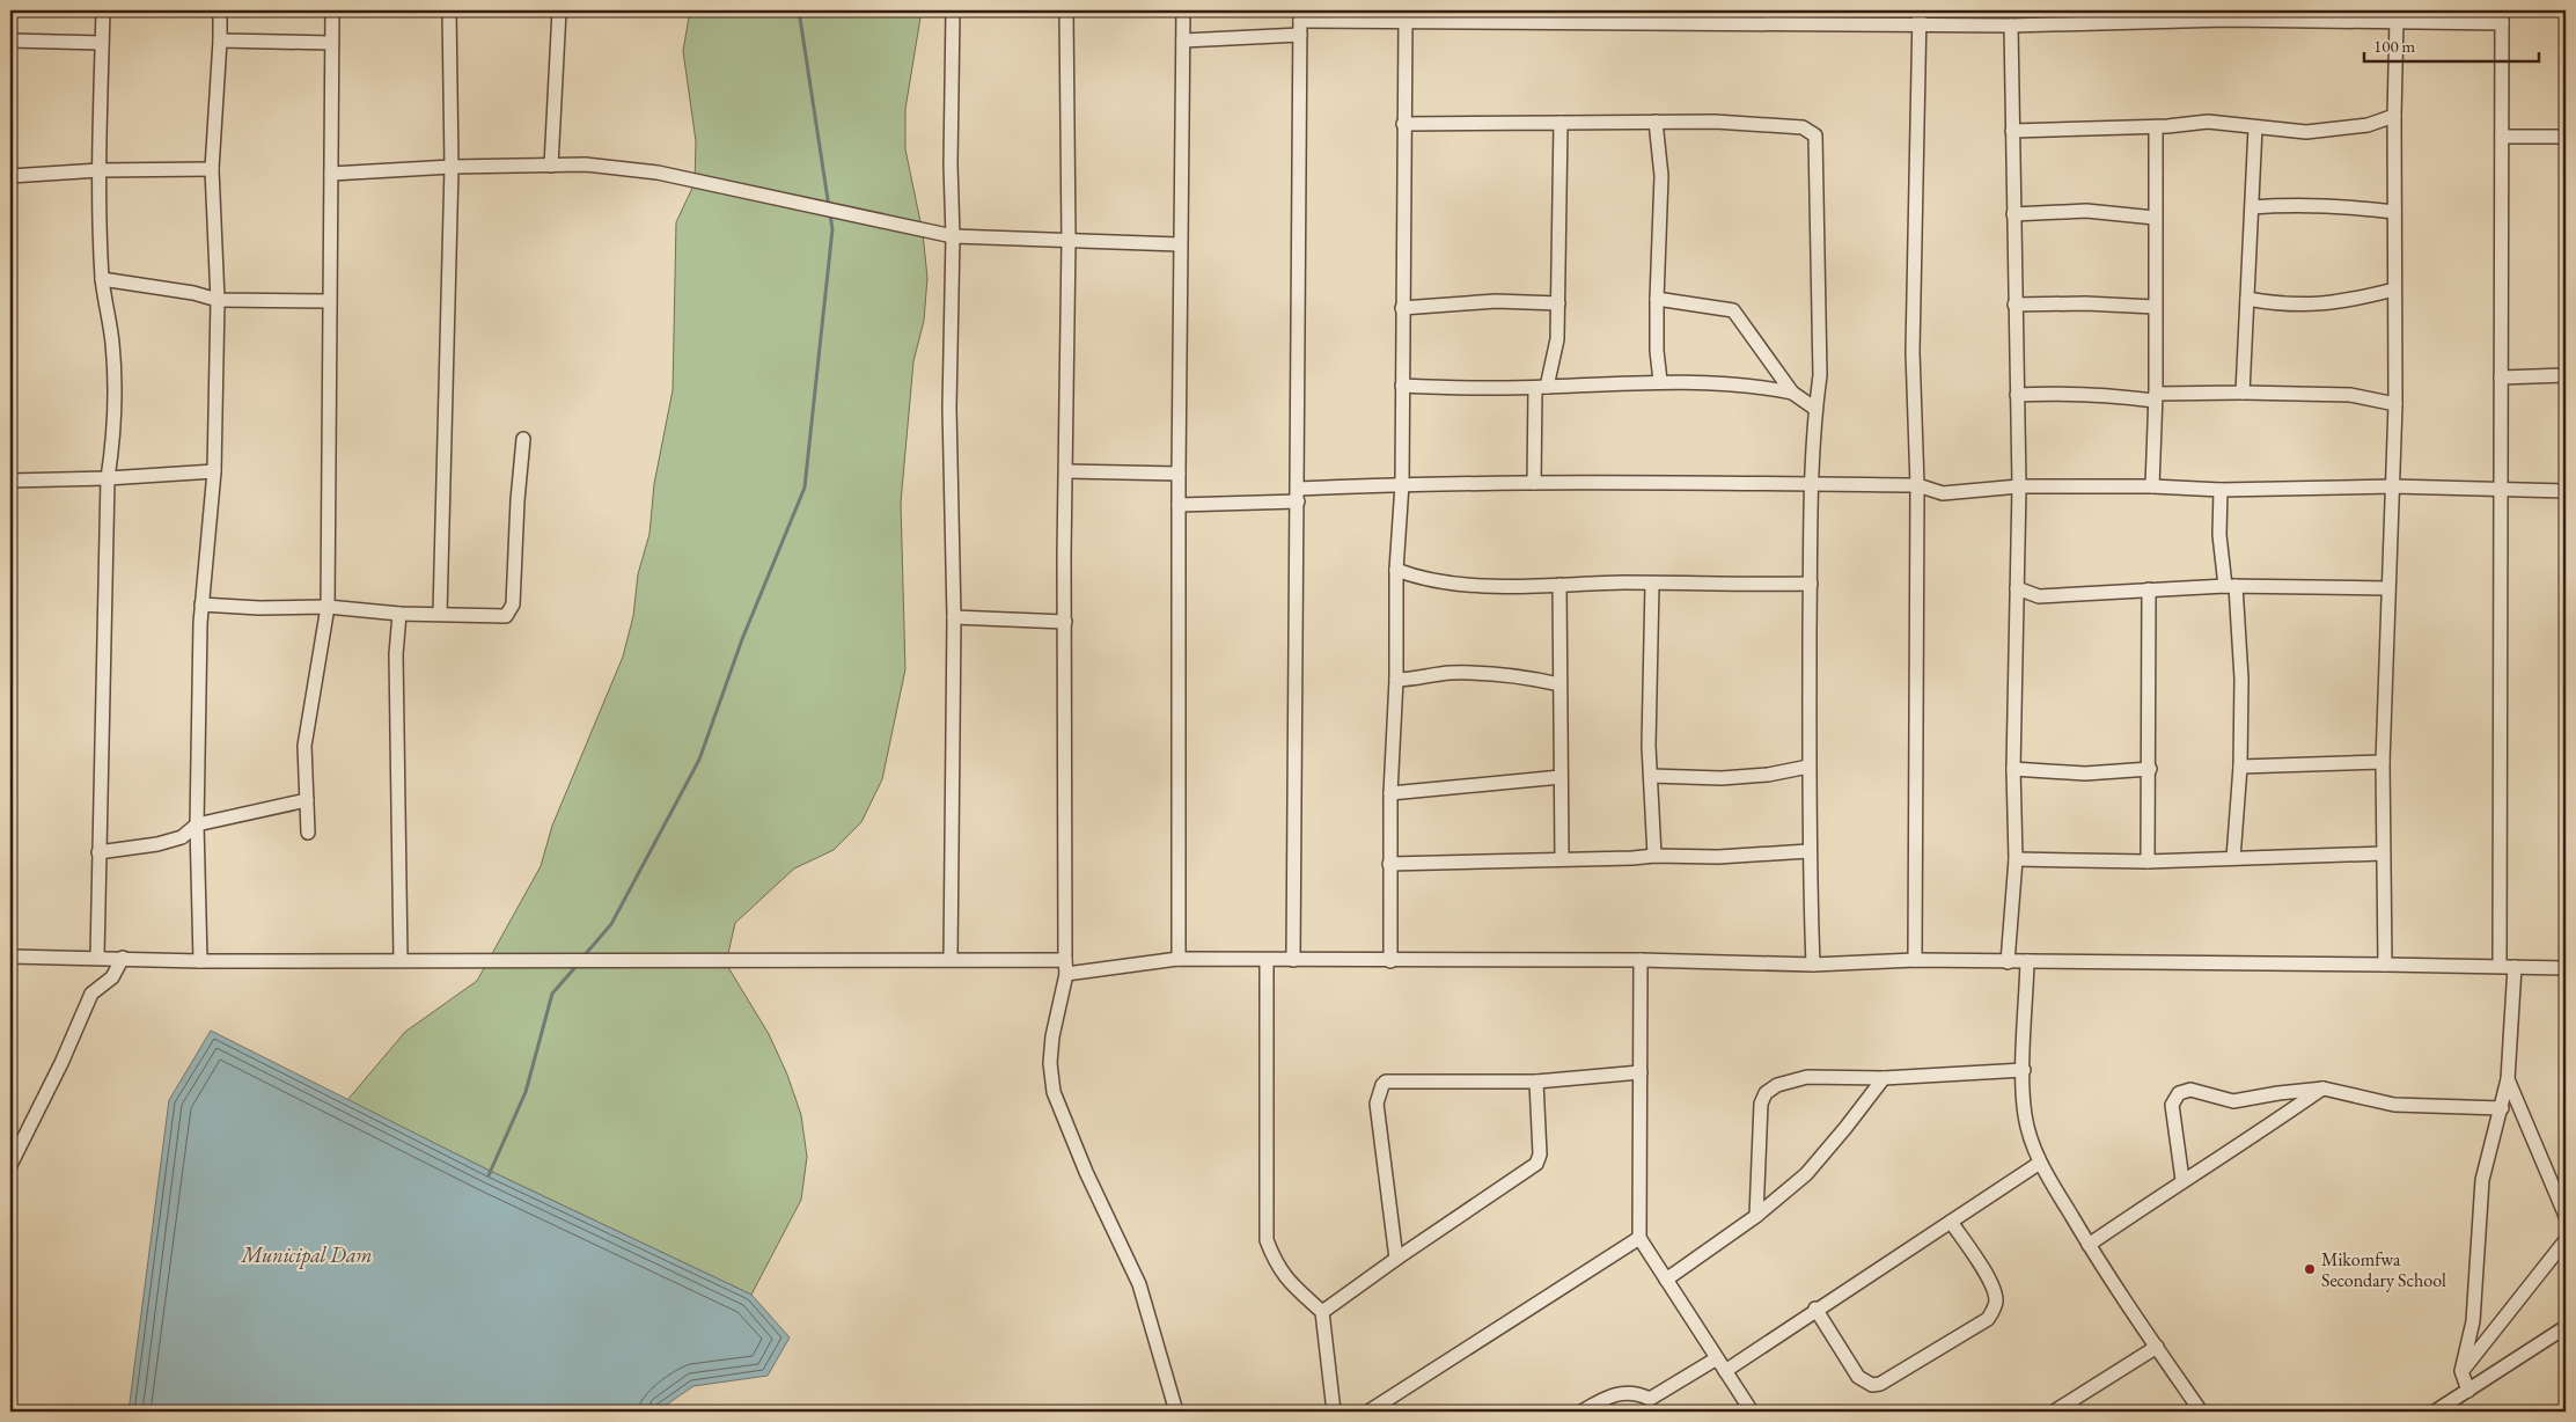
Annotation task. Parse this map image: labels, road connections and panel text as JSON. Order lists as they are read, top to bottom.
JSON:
{
  "water": ["Municipal Dam"],
  "places": ["Mikomfwa Secondary School"],
  "scale_bar": "100 m"
}
